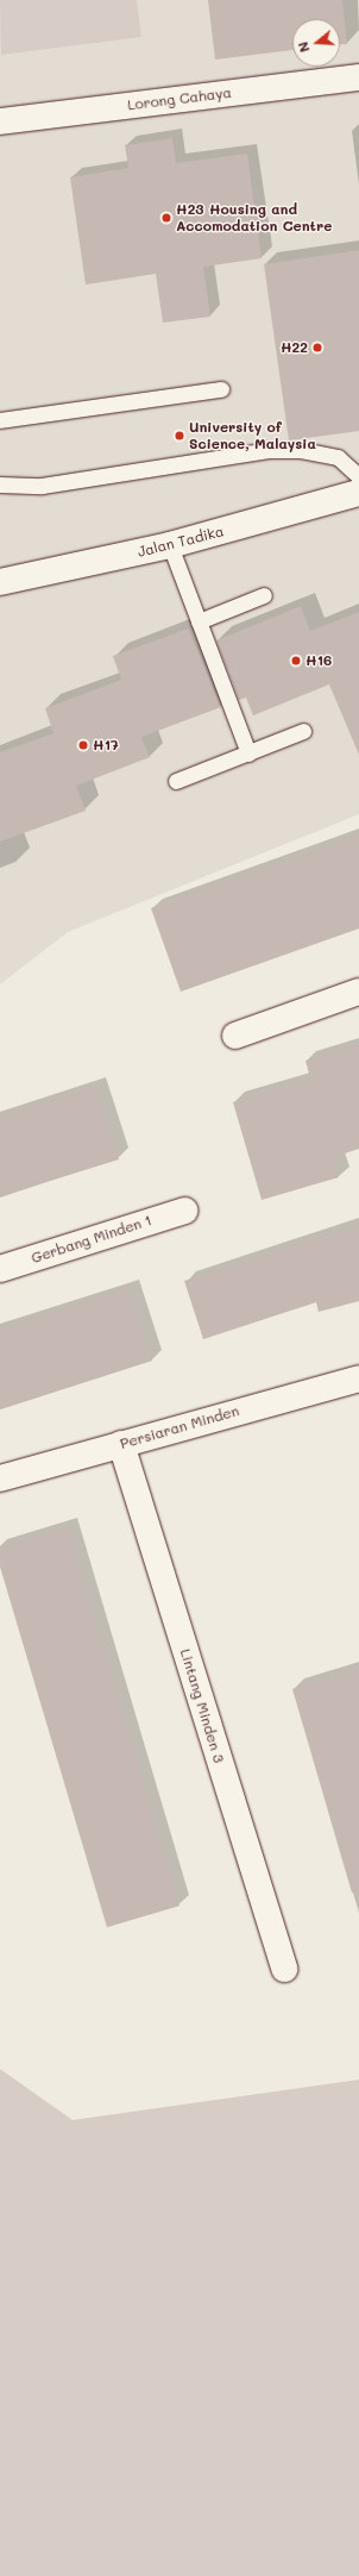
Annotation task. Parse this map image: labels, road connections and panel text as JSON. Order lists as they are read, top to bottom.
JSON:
{
  "streets": {
    "street": [
      "Lorong Cahaya",
      "Jalan Tadika",
      "Gerbang Minden 1",
      "Persiaran Minden",
      "Lintang Minden 3"
    ]
  },
  "crossings": [
    ["Persiaran Minden", "Lintang Minden 3"]
  ],
  "places": [
    "H23 Housing and Accomodation Centre",
    "H22",
    "University of Science, Malaysia",
    "H16",
    "H17"
  ],
  "north": "left"
}
